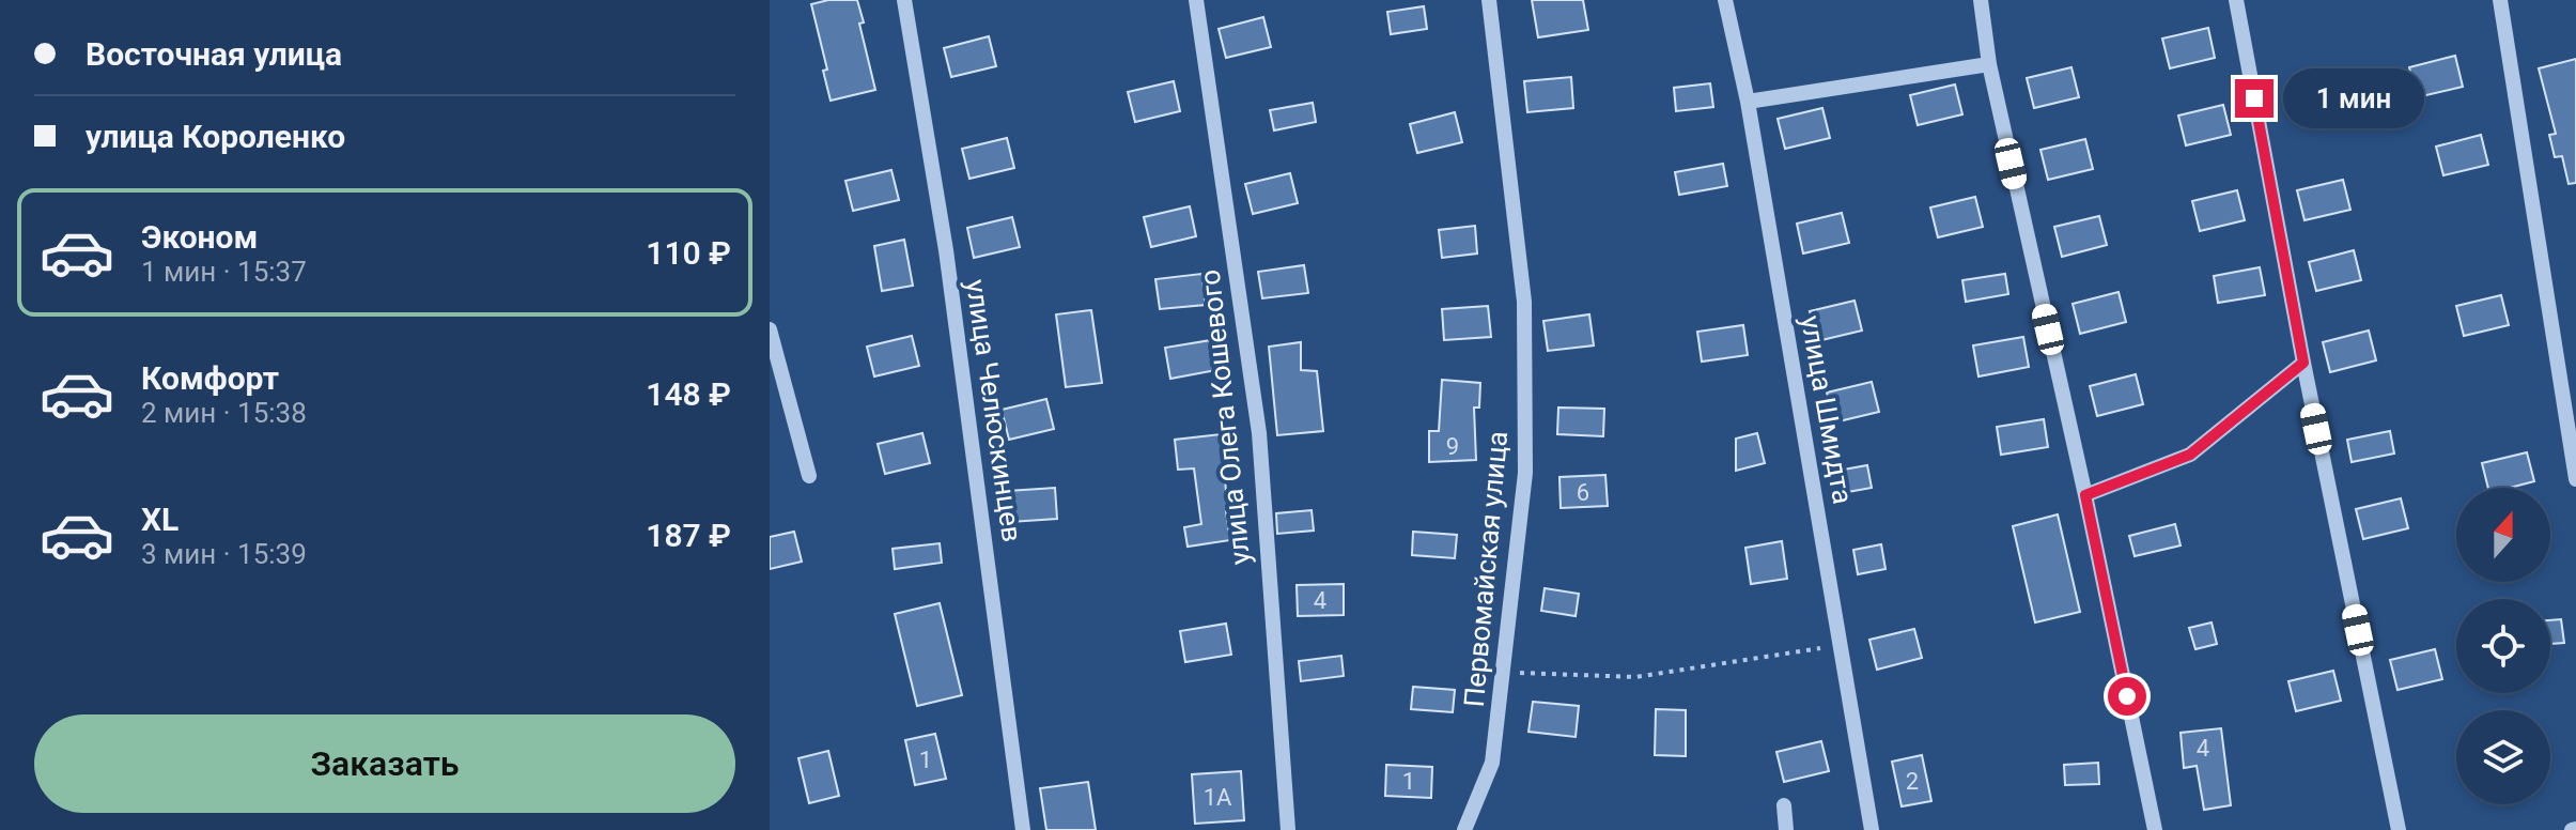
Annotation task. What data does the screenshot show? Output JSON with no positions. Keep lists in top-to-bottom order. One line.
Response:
{"streets":{"street":["улица Шмидта","улица Челюскинцев","улица Олега Кошевого","Первомайская улица"]},"house_numbers":["9","6","4","4","1","1","2","1А"],"north":"top","page":{"banner":["Восточная улица","улица Короленко"],"bubble":"1 мин","list":[{"name":"Эконом","note":"1 мин · 15:37","value":"110 ₽"},{"name":"Комфорт","note":"2 мин · 15:38","value":"148 ₽"},{"name":"XL","note":"3 мин · 15:39","value":"187 ₽"}],"buttons":"Заказать"}}
